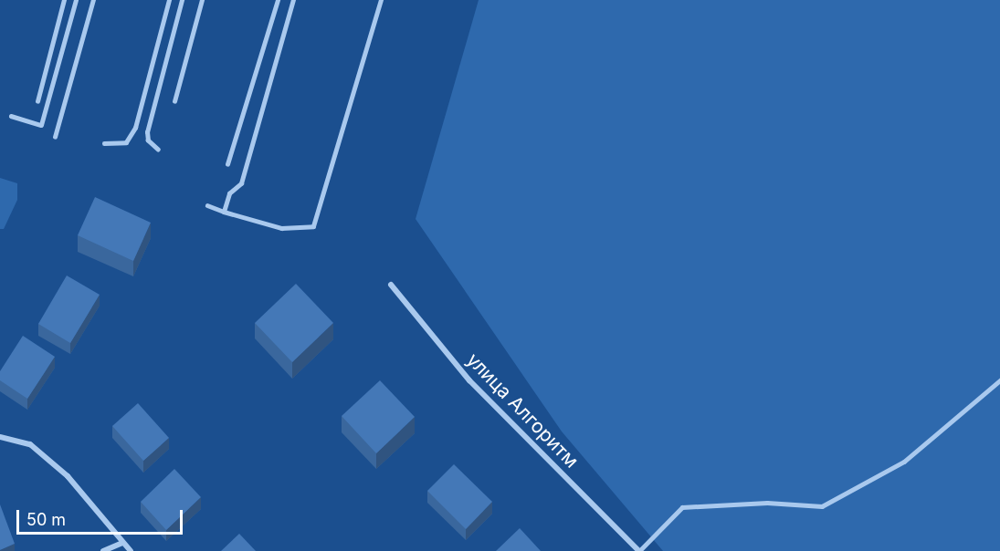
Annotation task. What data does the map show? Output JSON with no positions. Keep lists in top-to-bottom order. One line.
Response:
{"streets":{"street":["улица Алгоритм"]},"scale_bar":"50 m"}
